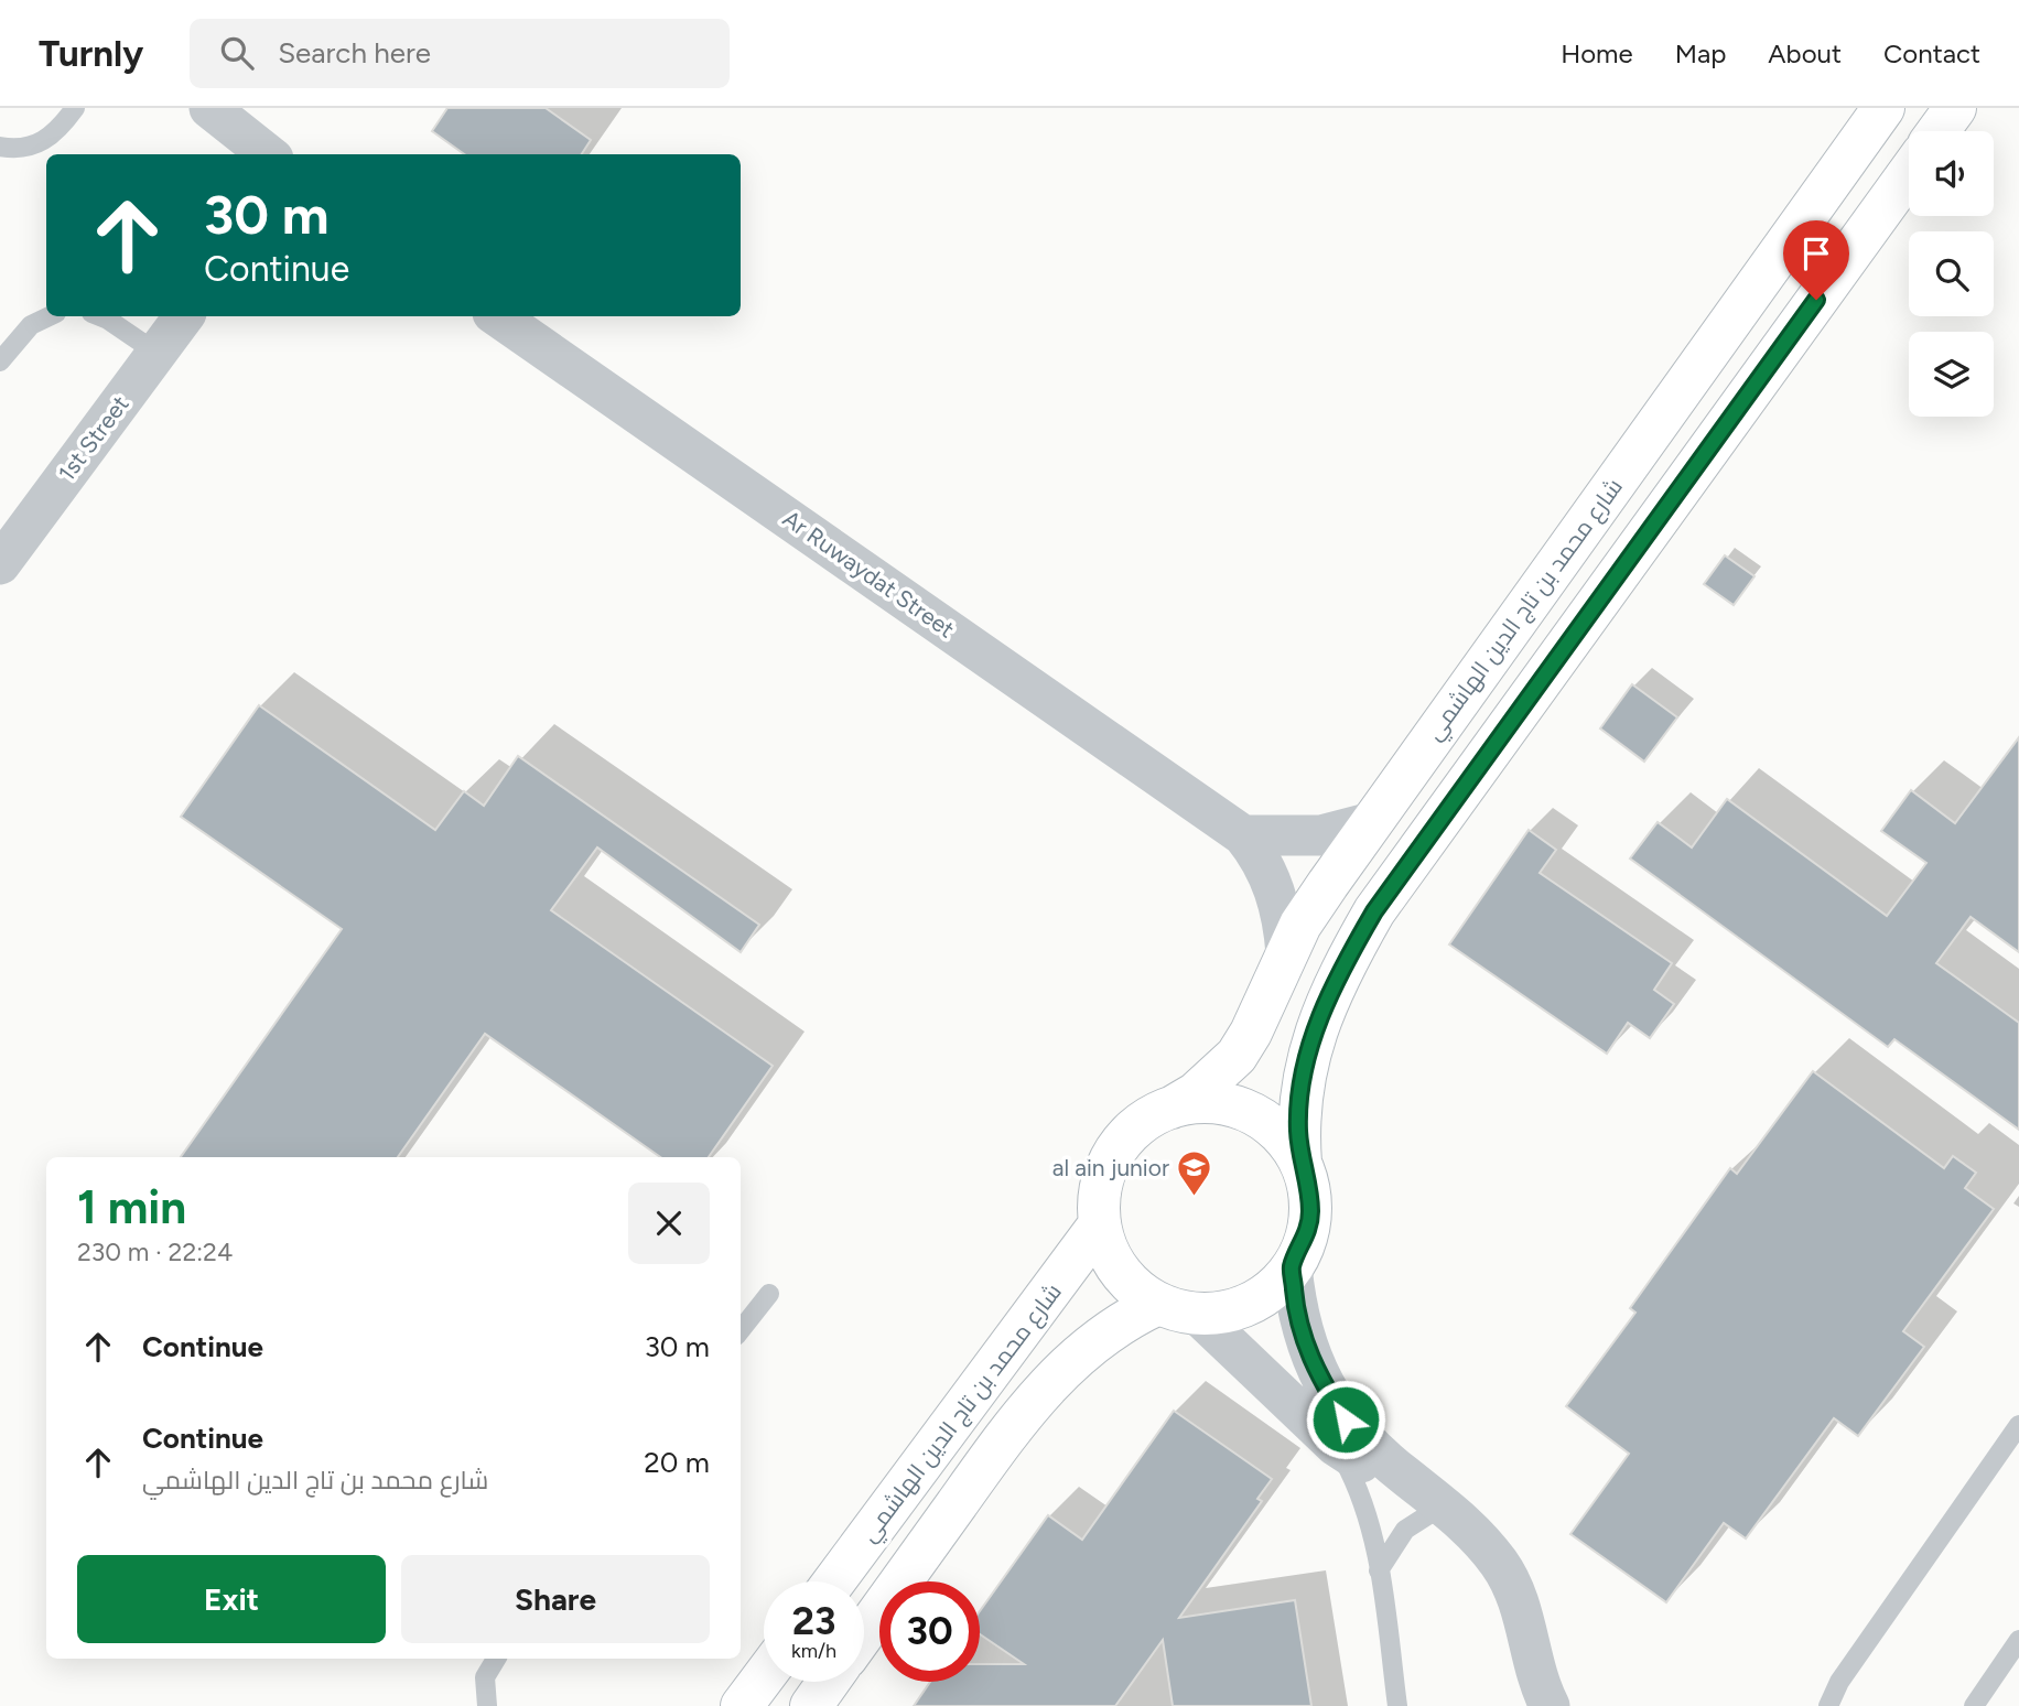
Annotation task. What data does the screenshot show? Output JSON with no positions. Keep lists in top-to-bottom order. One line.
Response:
{"streets":{"street":["1st Street","Ar Ruwaydat Street","شارع محمد بن تاج الدين الهاشمي"]},"crossings":[["Ar Ruwaydat Street","شارع محمد بن تاج الدين الهاشمي"]],"places":{"school or university":["al ain junior"]},"page":{"header":"Turnly","search":"Search here","nav":["Home","Map","About","Contact"],"turn":["30 m","Continue"],"heading":["1 min","230 m · 22:24"],"list":[{"name":"Continue","value":"30 m"},{"name":"Continue","note":"شارع محمد بن تاج الدين الهاشمي","value":"20 m"}],"buttons":["Exit","Share"],"speed":"23 km/h","limit":"30"}}
